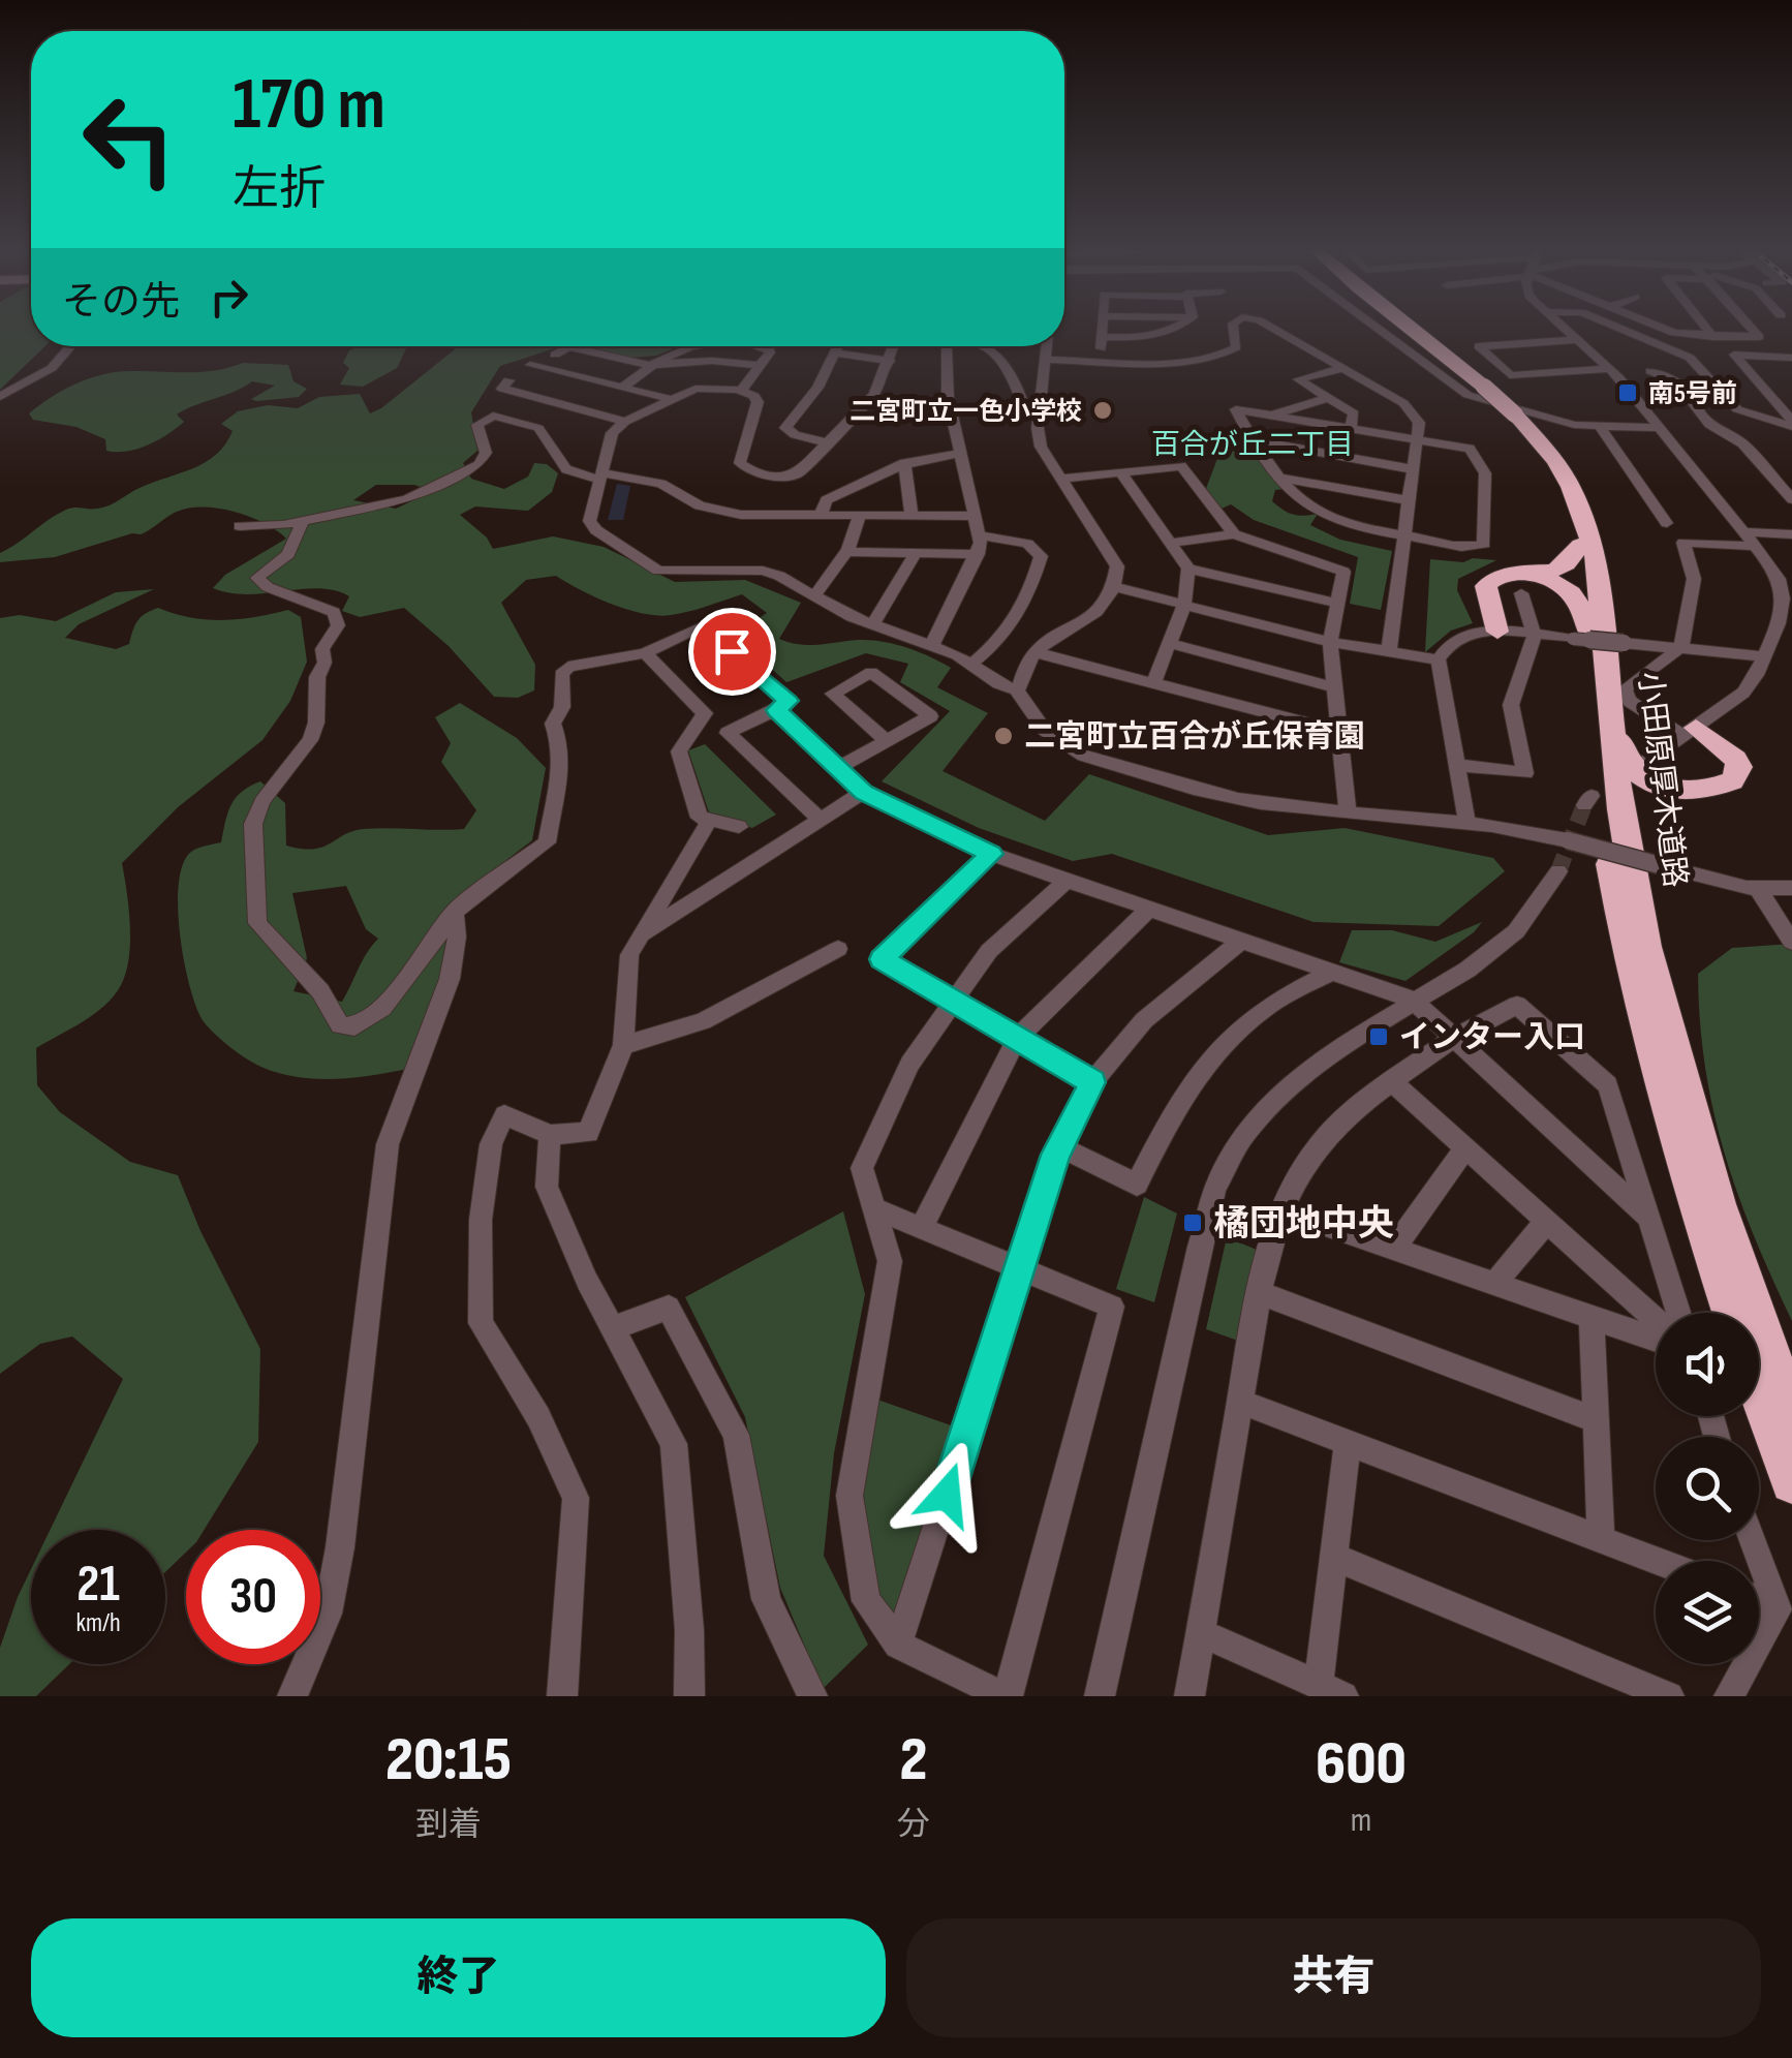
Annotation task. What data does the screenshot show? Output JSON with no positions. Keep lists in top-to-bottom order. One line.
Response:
{"streets":{"highway":["小田原厚木道路"]},"districts":["百合が丘二丁目"],"places":{"transit":["南5号前","インター入口","橘団地中央"],"other":["二宮町立一色小学校","二宮町立百合が丘保育園"]},"page":{"turn":["170 m","左折"],"then":"その先","speed":"21 km/h","limit":"30","eta":["20:15","到着","2","分","600","m"],"buttons":["終了","共有"]}}
